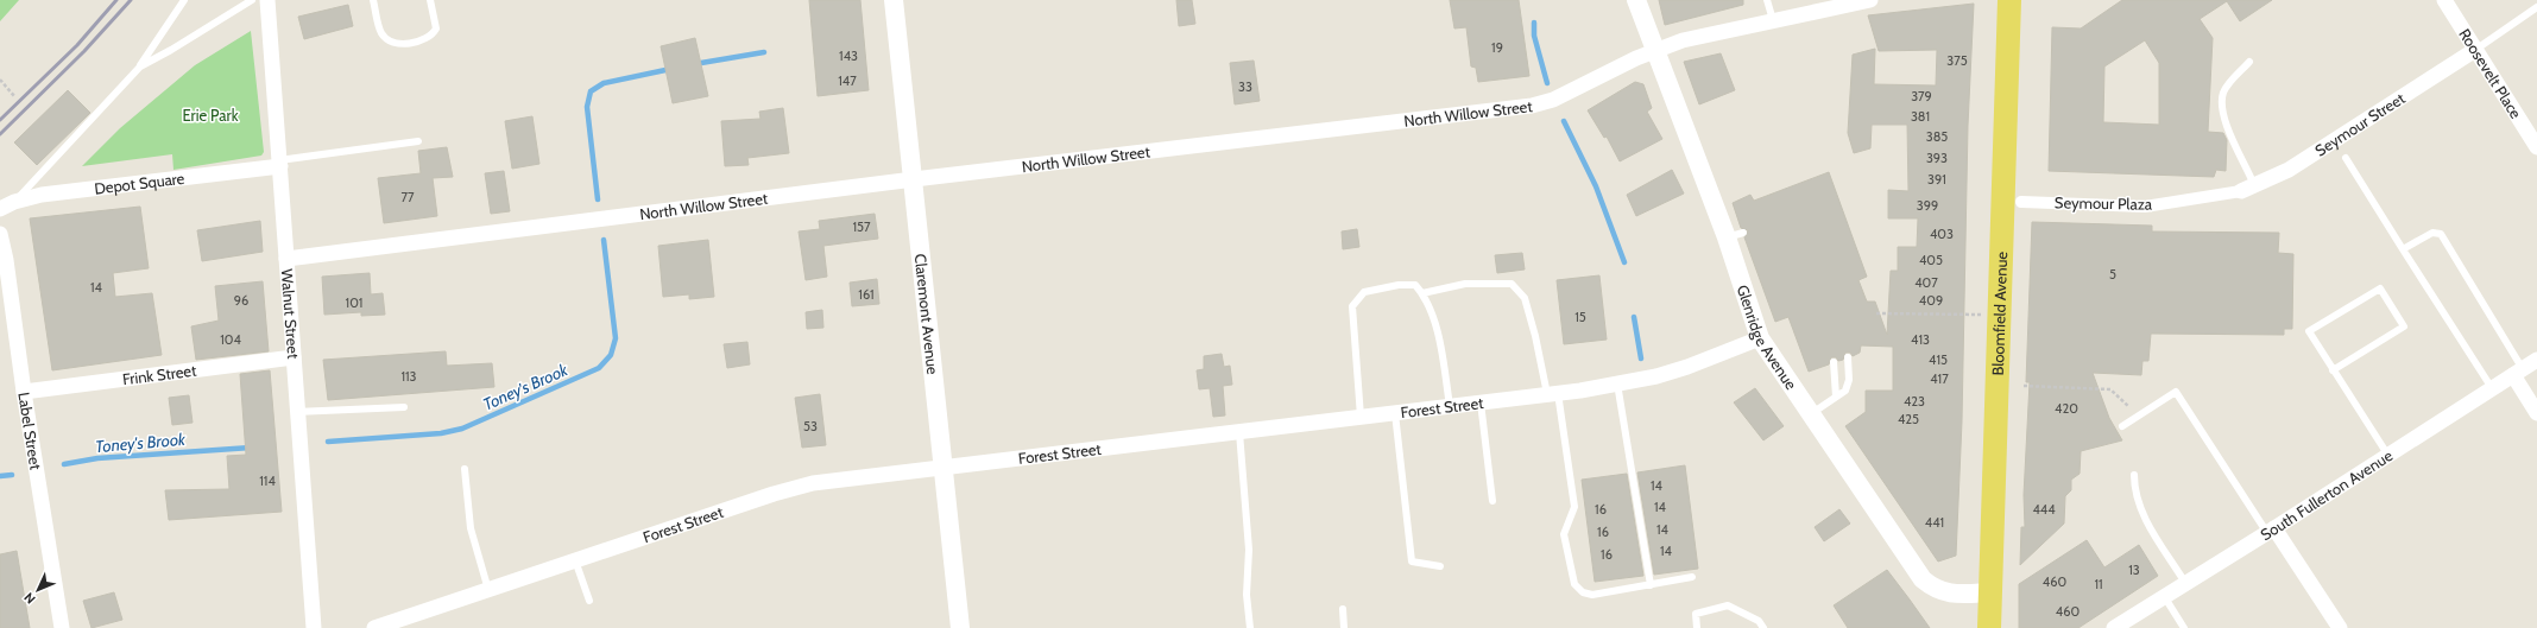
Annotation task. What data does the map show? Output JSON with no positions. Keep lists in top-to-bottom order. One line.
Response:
{"streets":{"main road":["Bloomfield Avenue"],"street":["Roosevelt Place","North Willow Street","Seymour Street","Depot Square","Seymour Plaza","Walnut Street","Claremont Avenue","Glenridge Avenue","Frink Street","Forest Street","Label Street","South Fullerton Avenue"]},"crossings":[["Roosevelt Place","Seymour Street"],["North Willow Street","Walnut Street"],["North Willow Street","Claremont Avenue"],["North Willow Street","Glenridge Avenue"],["Seymour Street","Seymour Plaza"],["Depot Square","Walnut Street"],["Walnut Street","Frink Street"],["Claremont Avenue","Forest Street"],["Bloomfield Avenue","Glenridge Avenue"],["Glenridge Avenue","Forest Street"],["Frink Street","Label Street"]],"water":["Toney's Brook"],"parks":["Erie Park"],"house_numbers":["19","143","375","147","33","379","381","385","393","391","77","399","157","403","405","5","407","14","161","96","409","101","15","104","413","415","113","417","423","420","425","53","114","14","14","16","444","441","14","16","14","16","13","460","11","460"],"north":"bottom left"}
